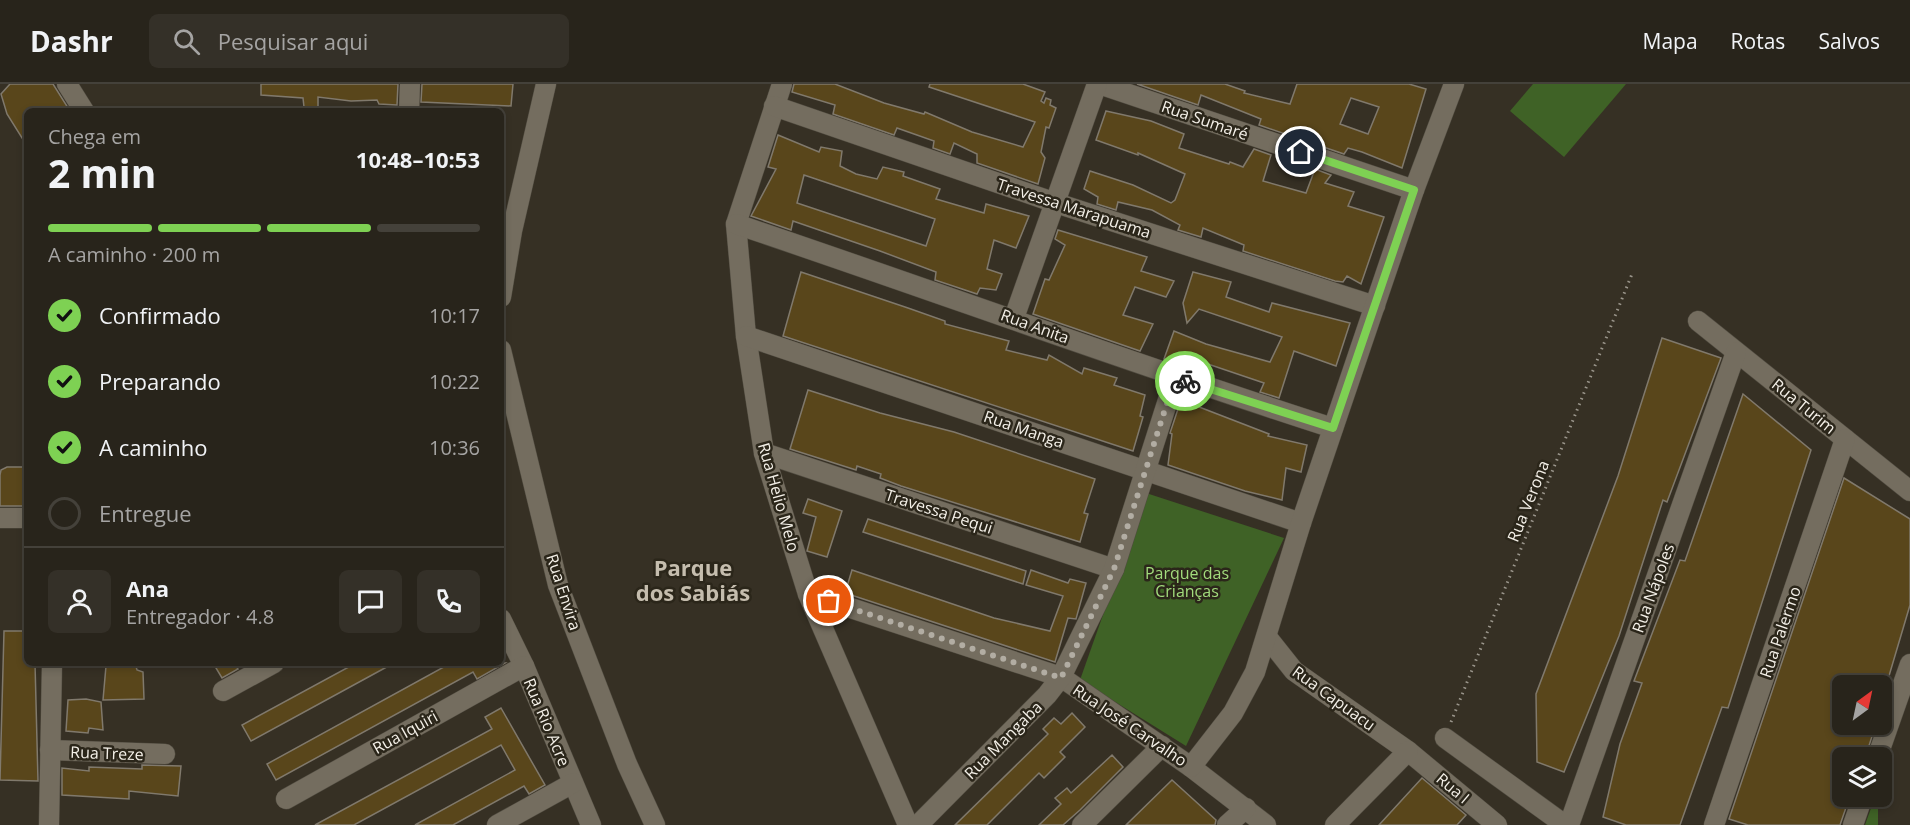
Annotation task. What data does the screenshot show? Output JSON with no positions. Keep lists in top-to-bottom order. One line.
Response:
{"streets":{"street":["Rua Sumaré","Travessa Marapuama","Rua Anita","Rua Turim","Rua Manga","Rua Helio Melo","Travessa Pequi","Rua Nápoles","Rua Envira","Rua Palermo","Rua Capuacu","Rua Rio Acre","Rua José Carvalho","Rua Iquiri","Rua Mangaba","Rua Treze","Rua I"],"path":["Rua Verona"]},"crossings":[["Travessa Marapuama","Rua Helio Melo"],["Rua Anita","Rua Helio Melo"],["Rua Anita","Rua Mangaba"],["Rua Turim","Rua Nápoles"],["Rua Turim","Rua Palermo"],["Rua Manga","Rua Helio Melo"],["Rua Manga","Rua Mangaba"],["Rua Helio Melo","Travessa Pequi"],["Rua Helio Melo","Rua José Carvalho"],["Travessa Pequi","Rua Mangaba"],["Rua Capuacu","Rua I"],["Rua Rio Acre","Rua Iquiri"],["Rua José Carvalho","Rua Mangaba"]],"districts":["Parque dos Sabiás"],"parks":["Parque das Crianças"],"north":"top right","page":{"header":"Dashr","search":"Pesquisar aqui","nav":["Mapa","Rotas","Salvos"],"heading":["2 min","Chega em","10:48–10:53"],"panel":["Ana","Entregador · 4.8"],"bar":"A caminho · 200 m","list":[["Confirmado","10:17"],["Preparando","10:22"],["A caminho","10:36"],"Entregue"]}}
